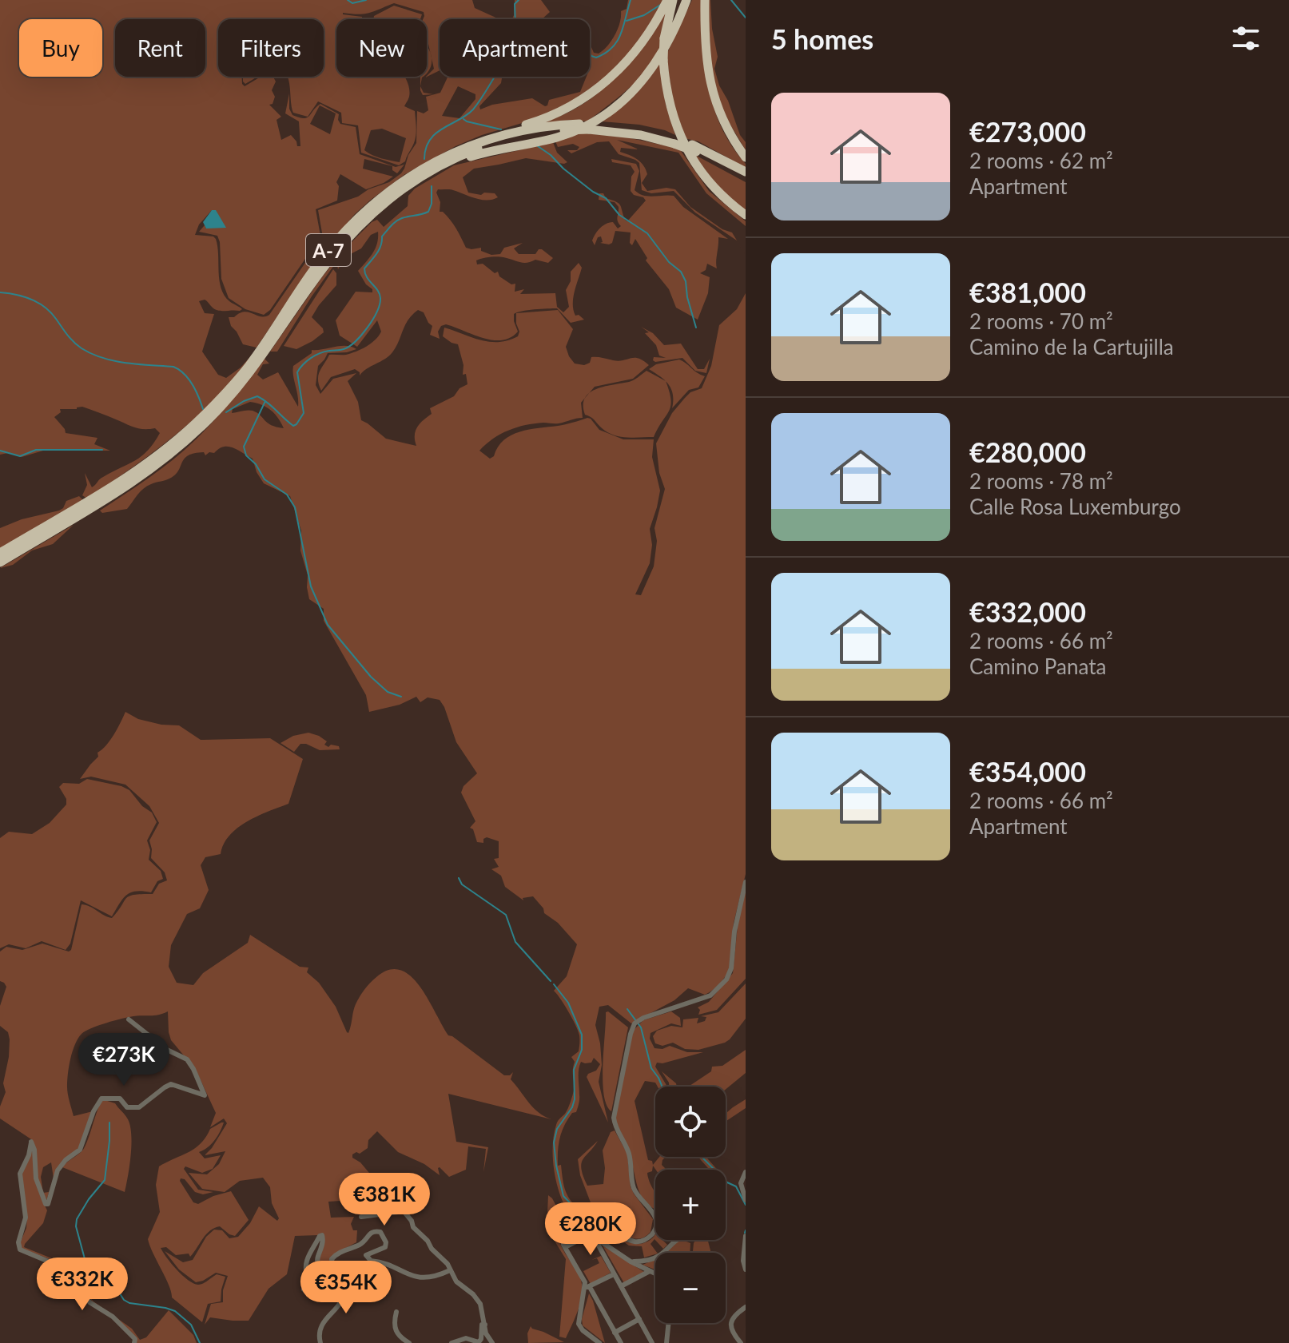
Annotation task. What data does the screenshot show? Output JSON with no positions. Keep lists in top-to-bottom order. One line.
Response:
{"streets":{"highway":["A-7"]},"page":{"heading":"5 homes","chip":["Buy","Rent","Filters","New","Apartment"],"list":[{"name":"€273,000","note":"2 rooms · 62 m² · Apartment"},{"name":"€381,000","note":"2 rooms · 70 m² · Camino de la Cartujilla"},{"name":"€280,000","note":"2 rooms · 78 m² · Calle Rosa Luxemburgo"},{"name":"€332,000","note":"2 rooms · 66 m² · Camino Panata"},{"name":"€354,000","note":"2 rooms · 66 m² · Apartment"}],"price":["€273K","€381K","€280K","€332K","€354K"],"map_buttons":["+","−"]}}
